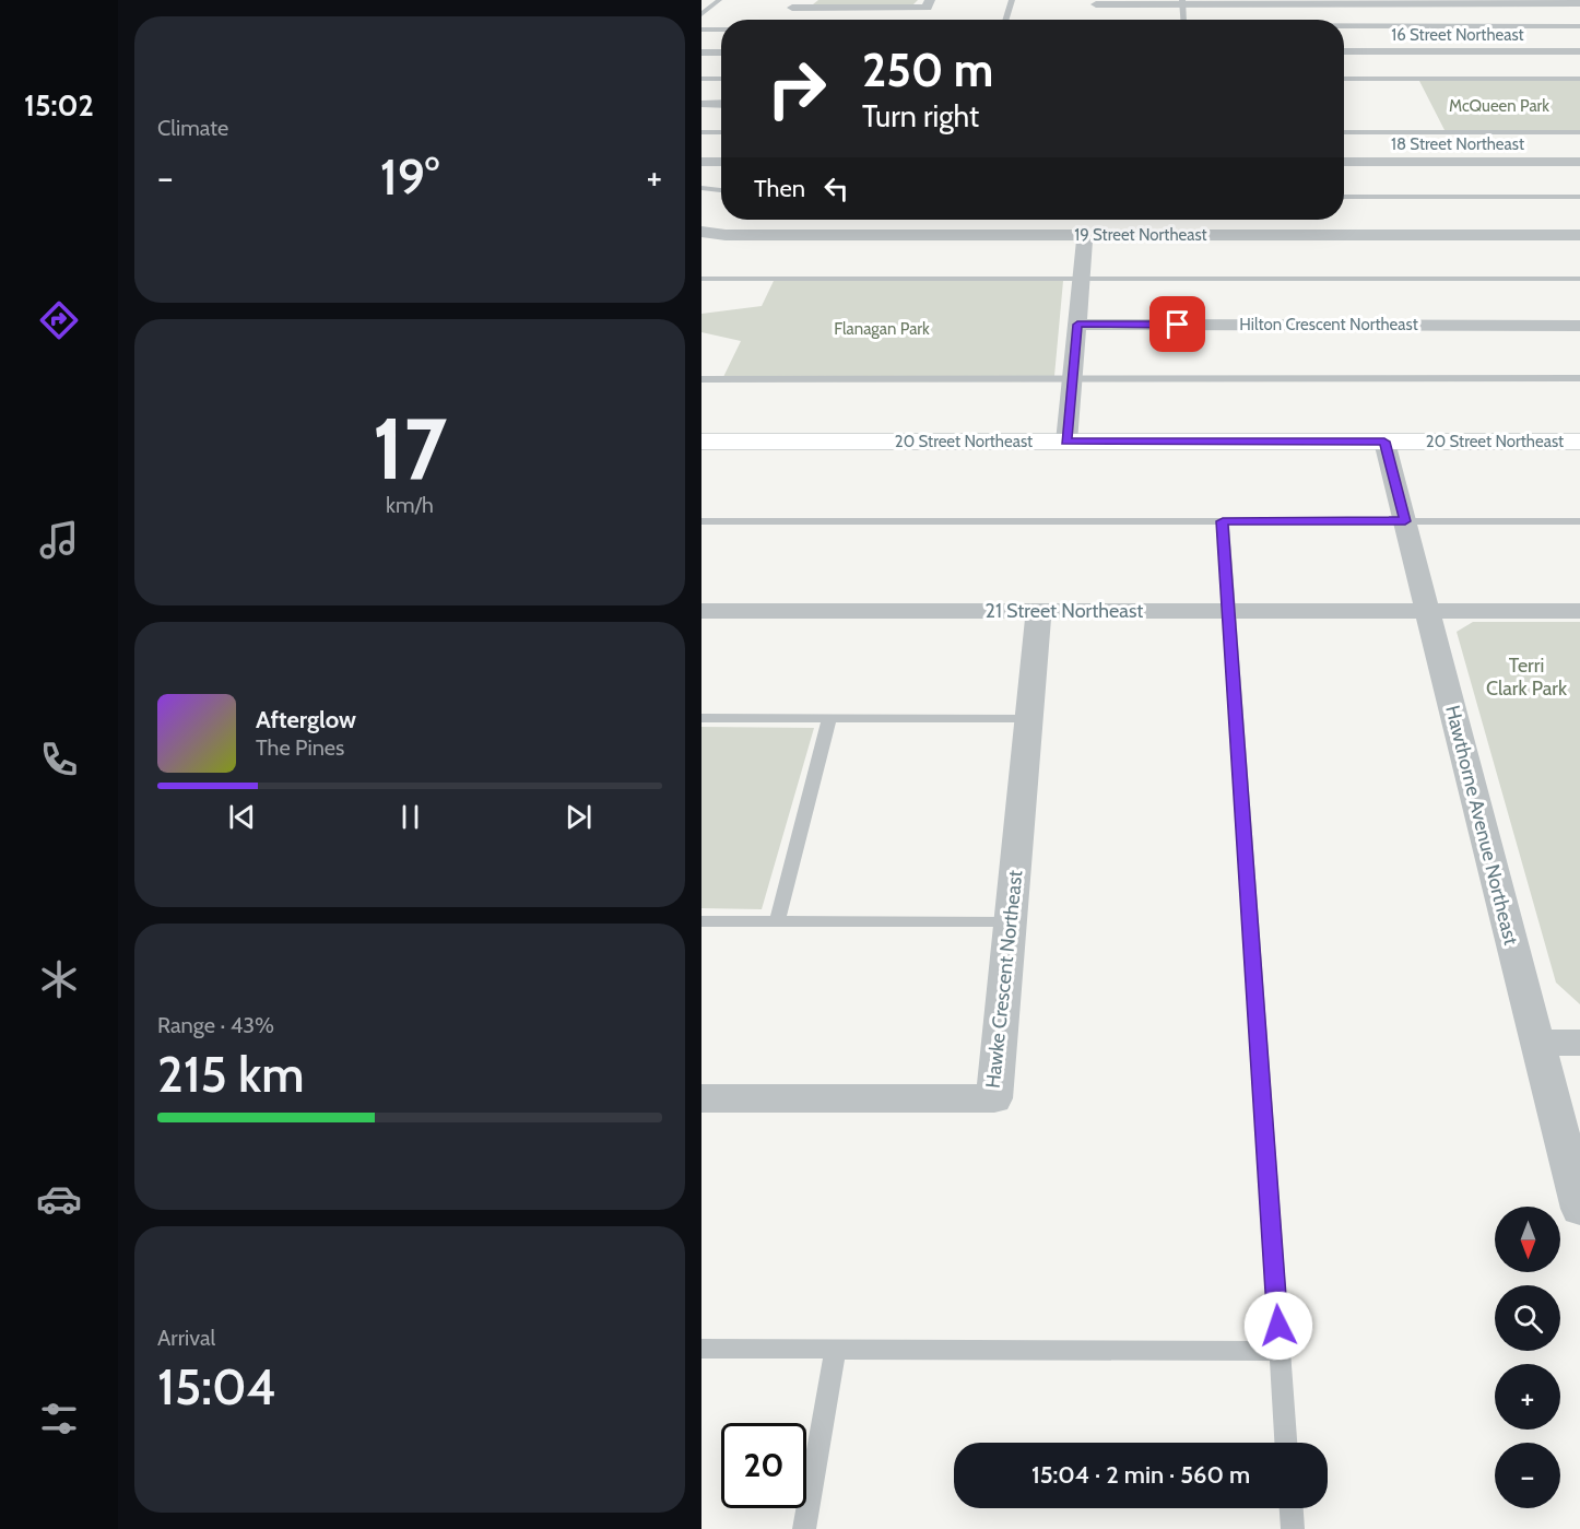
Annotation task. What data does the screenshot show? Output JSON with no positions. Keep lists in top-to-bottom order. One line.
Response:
{"streets":{"street":["16 Street Northeast","18 Street Northeast","19 Street Northeast","Hilton Crescent Northeast","20 Street Northeast","21 Street Northeast","Hawthorne Avenue Northeast","Hawke Crescent Northeast"]},"crossings":[["20 Street Northeast","Hawthorne Avenue Northeast"],["21 Street Northeast","Hawthorne Avenue Northeast"],["21 Street Northeast","Hawke Crescent Northeast"]],"parks":["McQueen Park","Flanagan Park","Terri Clark Park"],"north":"bottom","page":{"tabs":"15:02","tile":["Climate",["17","km/h"],["Range · 43%","215 km"],["Arrival","15:04"]],"turn":["250 m","Turn right"],"heat":["−","19°","+"],"then":"Then","song":["Afterglow","The Pines"],"map_buttons":["+","−"],"limit":"20","trip":"15:04 · 2 min · 560 m"}}
